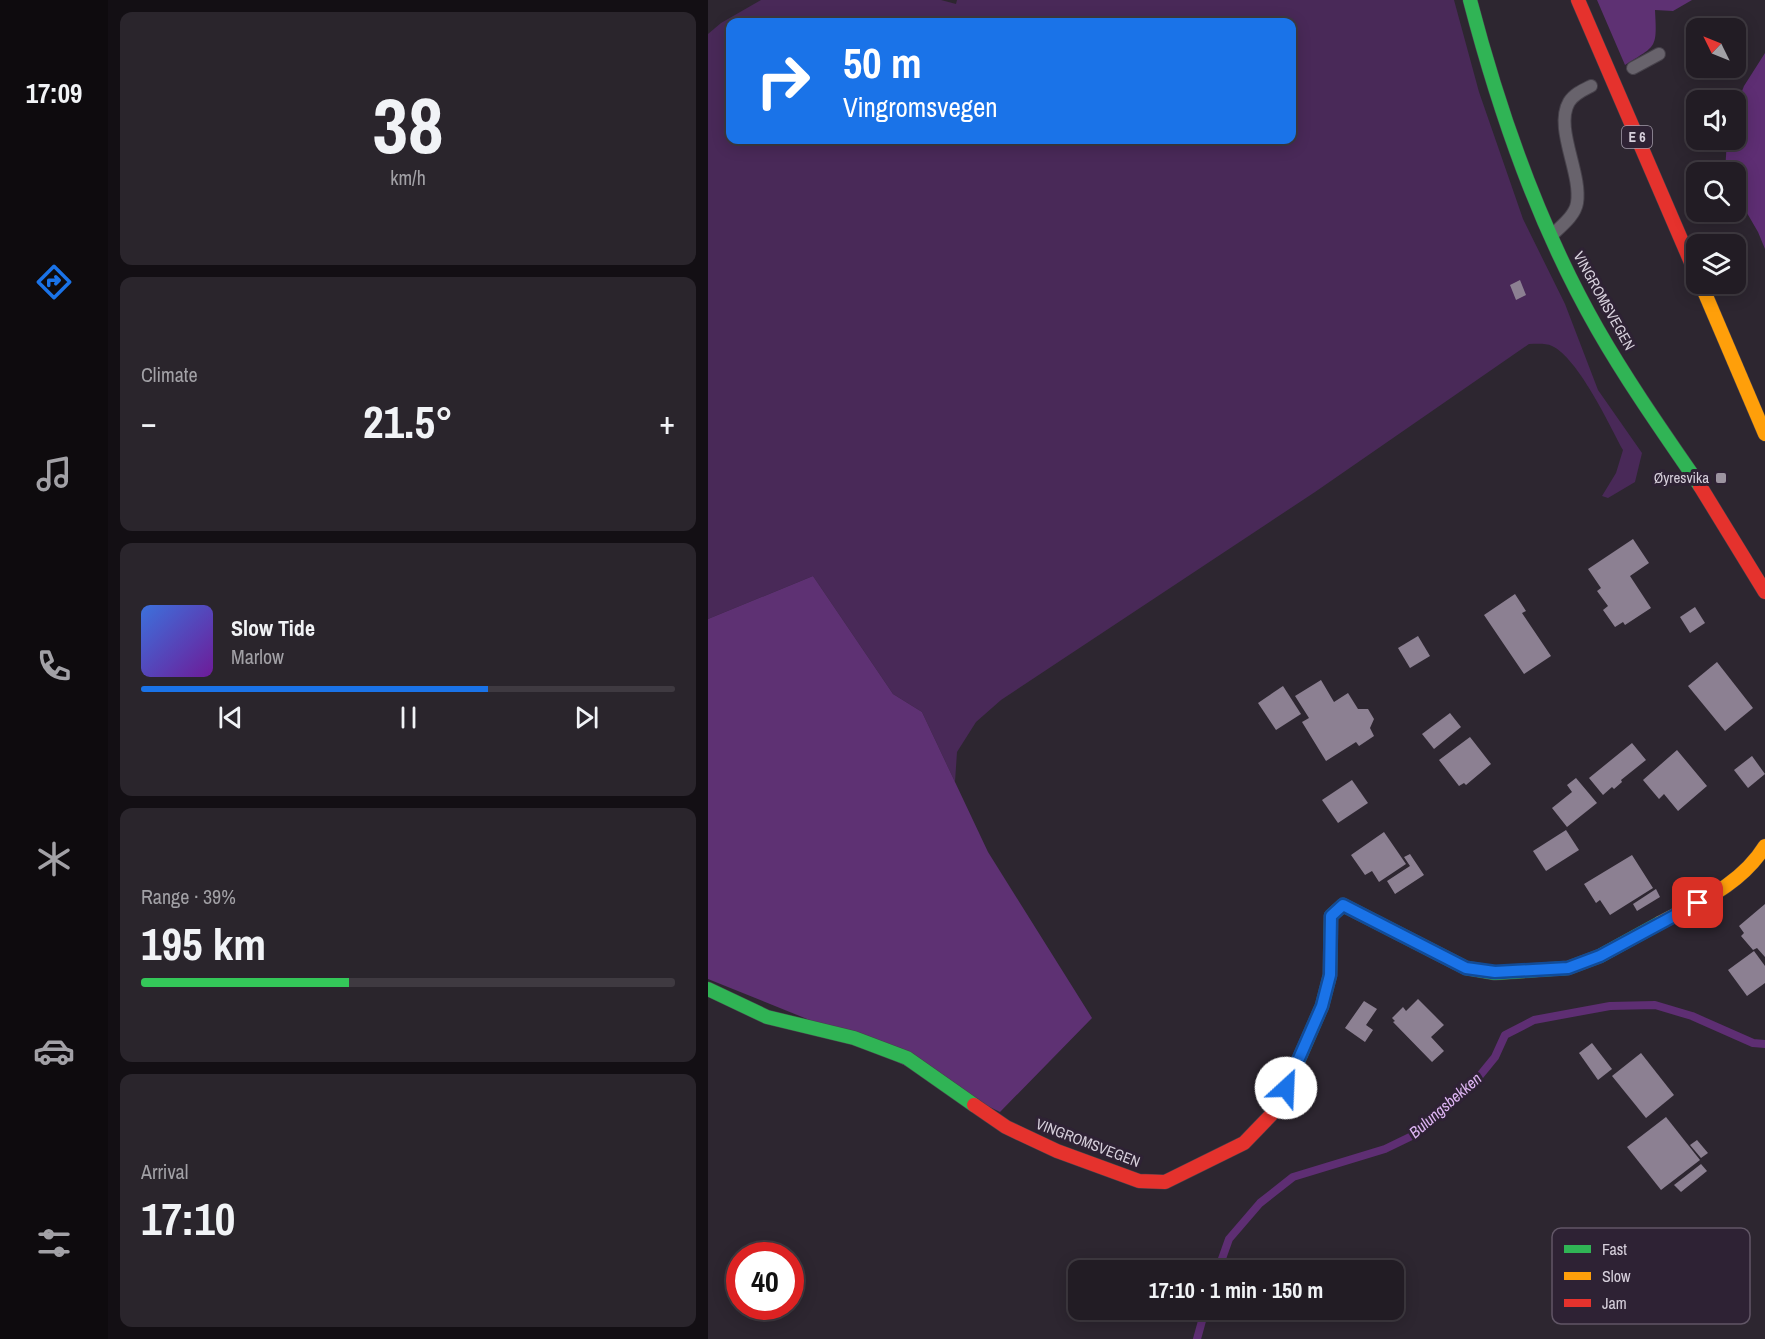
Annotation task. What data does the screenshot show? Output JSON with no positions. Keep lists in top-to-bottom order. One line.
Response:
{"streets":{"main road":["E 6","VINGROMSVEGEN"]},"water":["Bulungsbekken"],"places":{"transit":["Øyresvika"]},"legend":["Fast","Slow","Jam"],"north":"top left","page":{"tabs":"17:09","tile":[["38","km/h"],"Climate",["Range · 39%","195 km"],["Arrival","17:10"]],"turn":["50 m","Vingromsvegen"],"heat":["−","21.5°","+"],"song":["Slow Tide","Marlow"],"limit":"40","trip":"17:10 · 1 min · 150 m"}}
